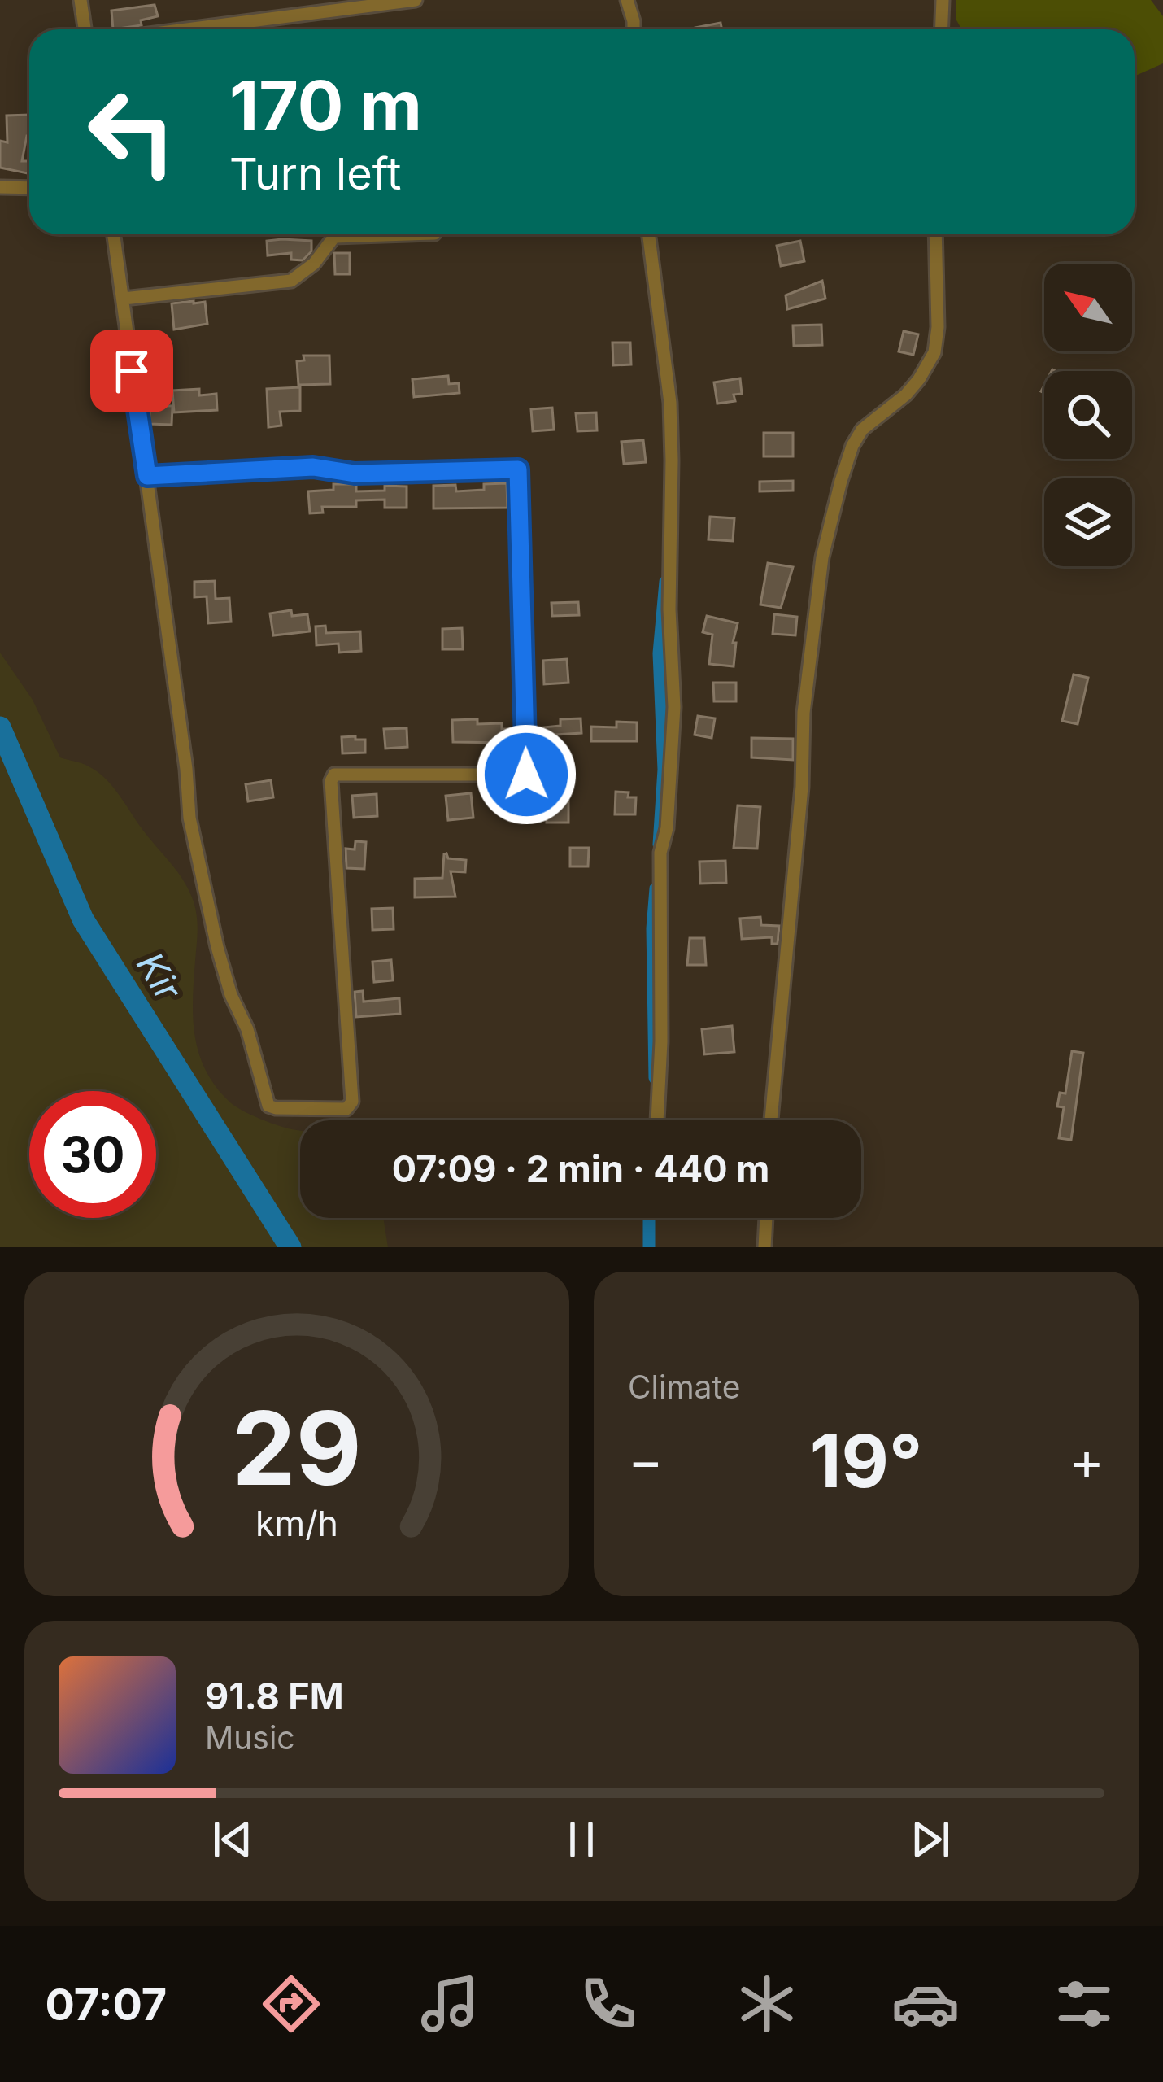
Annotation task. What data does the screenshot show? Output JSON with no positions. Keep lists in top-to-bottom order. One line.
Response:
{"water":["Kir"],"north":"top left","page":{"turn":["170 m","Turn left"],"limit":"30","trip":"07:09 · 2 min · 440 m","tile":"Climate","heat":["−","19°","+"],"song":["91.8 FM","Music"],"tabs":"07:07","gauge":["29","km/h"]}}
